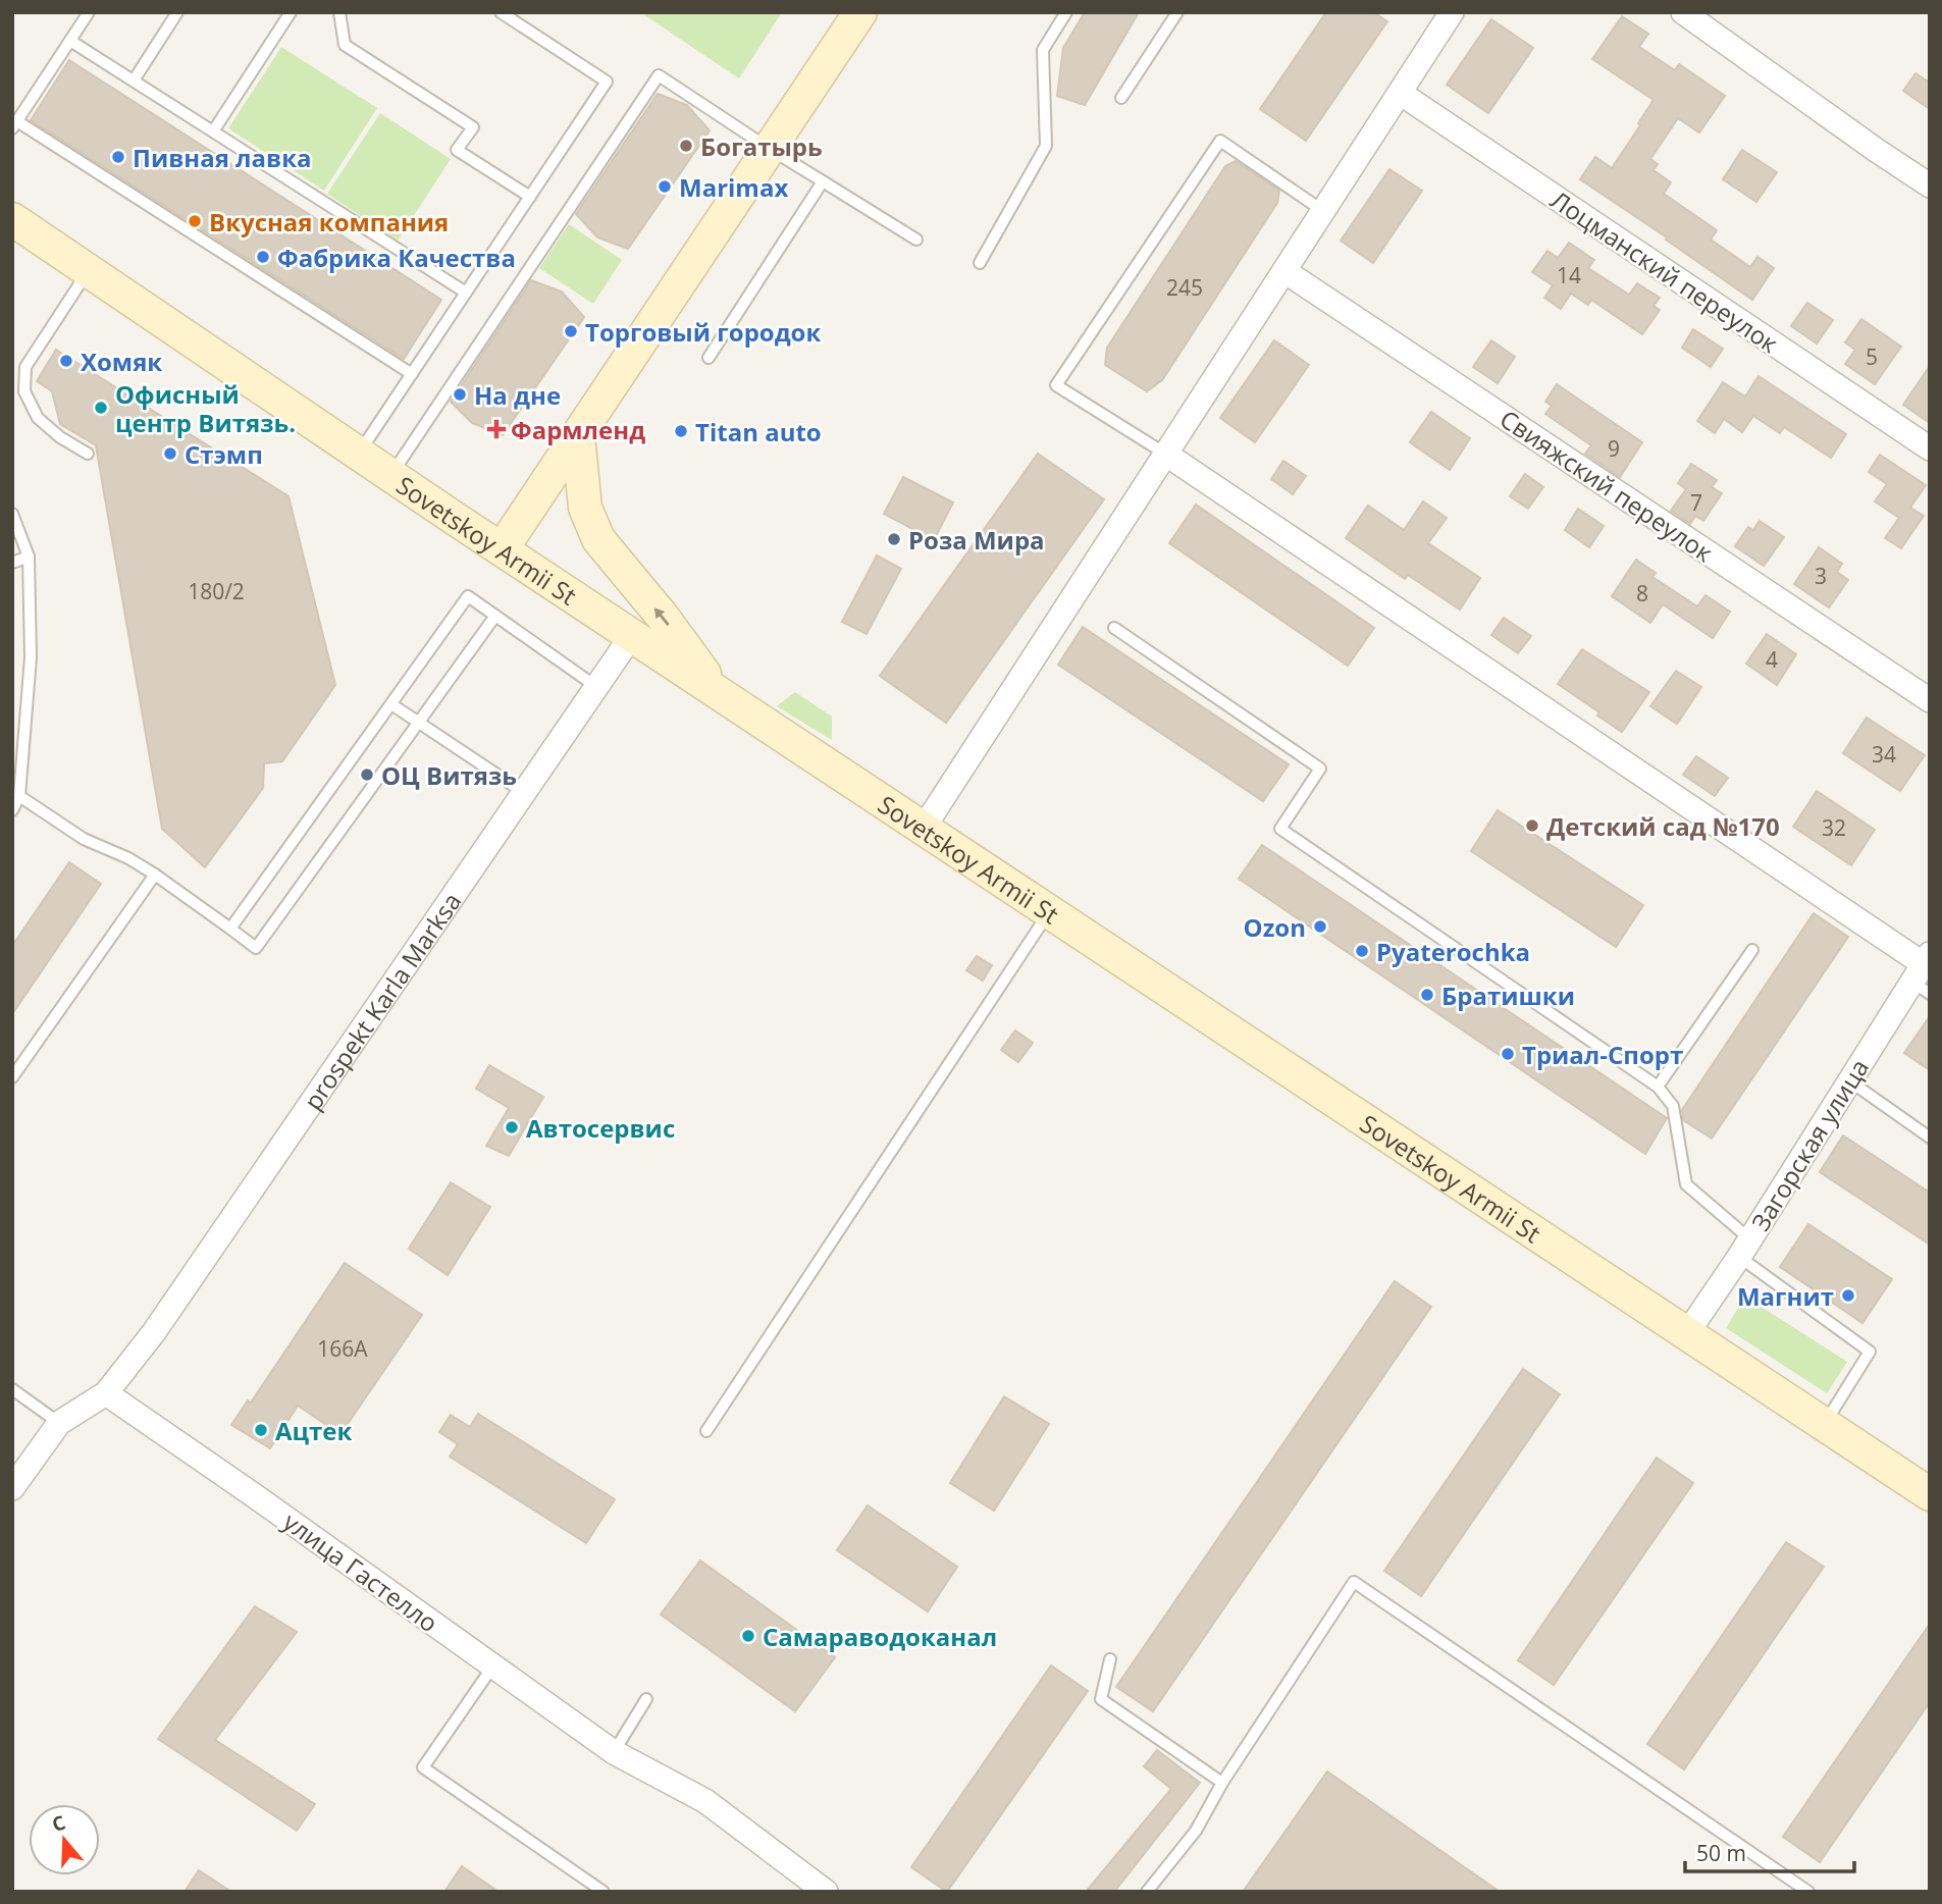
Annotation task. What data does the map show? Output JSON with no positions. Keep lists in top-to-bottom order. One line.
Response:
{"streets":{"main road":["Sovetskoy Armii St"],"street":["Лоцманский переулок","Свияжский переулок","Загорская улица","улица Гастелло"]},"crossings":[["Sovetskoy Armii St","Загорская улица"]],"places":{"other":["Богатырь","Пивная лавка","Marimax","Вкусная компания","Фабрика Качества","Торговый городок","Хомяк","На дне","Офисный центр Витязь.","Titan auto","Стэмп","Роза Мира","ОЦ Витязь","Детский сад №170","Ozon","Pyaterochka","Братишки","Триал-Спорт","Автосервис","Магнит","Ацтек","Самараводоканал"],"health":["Фармленд"]},"house_numbers":["14","245","5","9","7","3","180/2","8","4","34","32","166А"],"scale_bar":"50 m","north":"top"}
